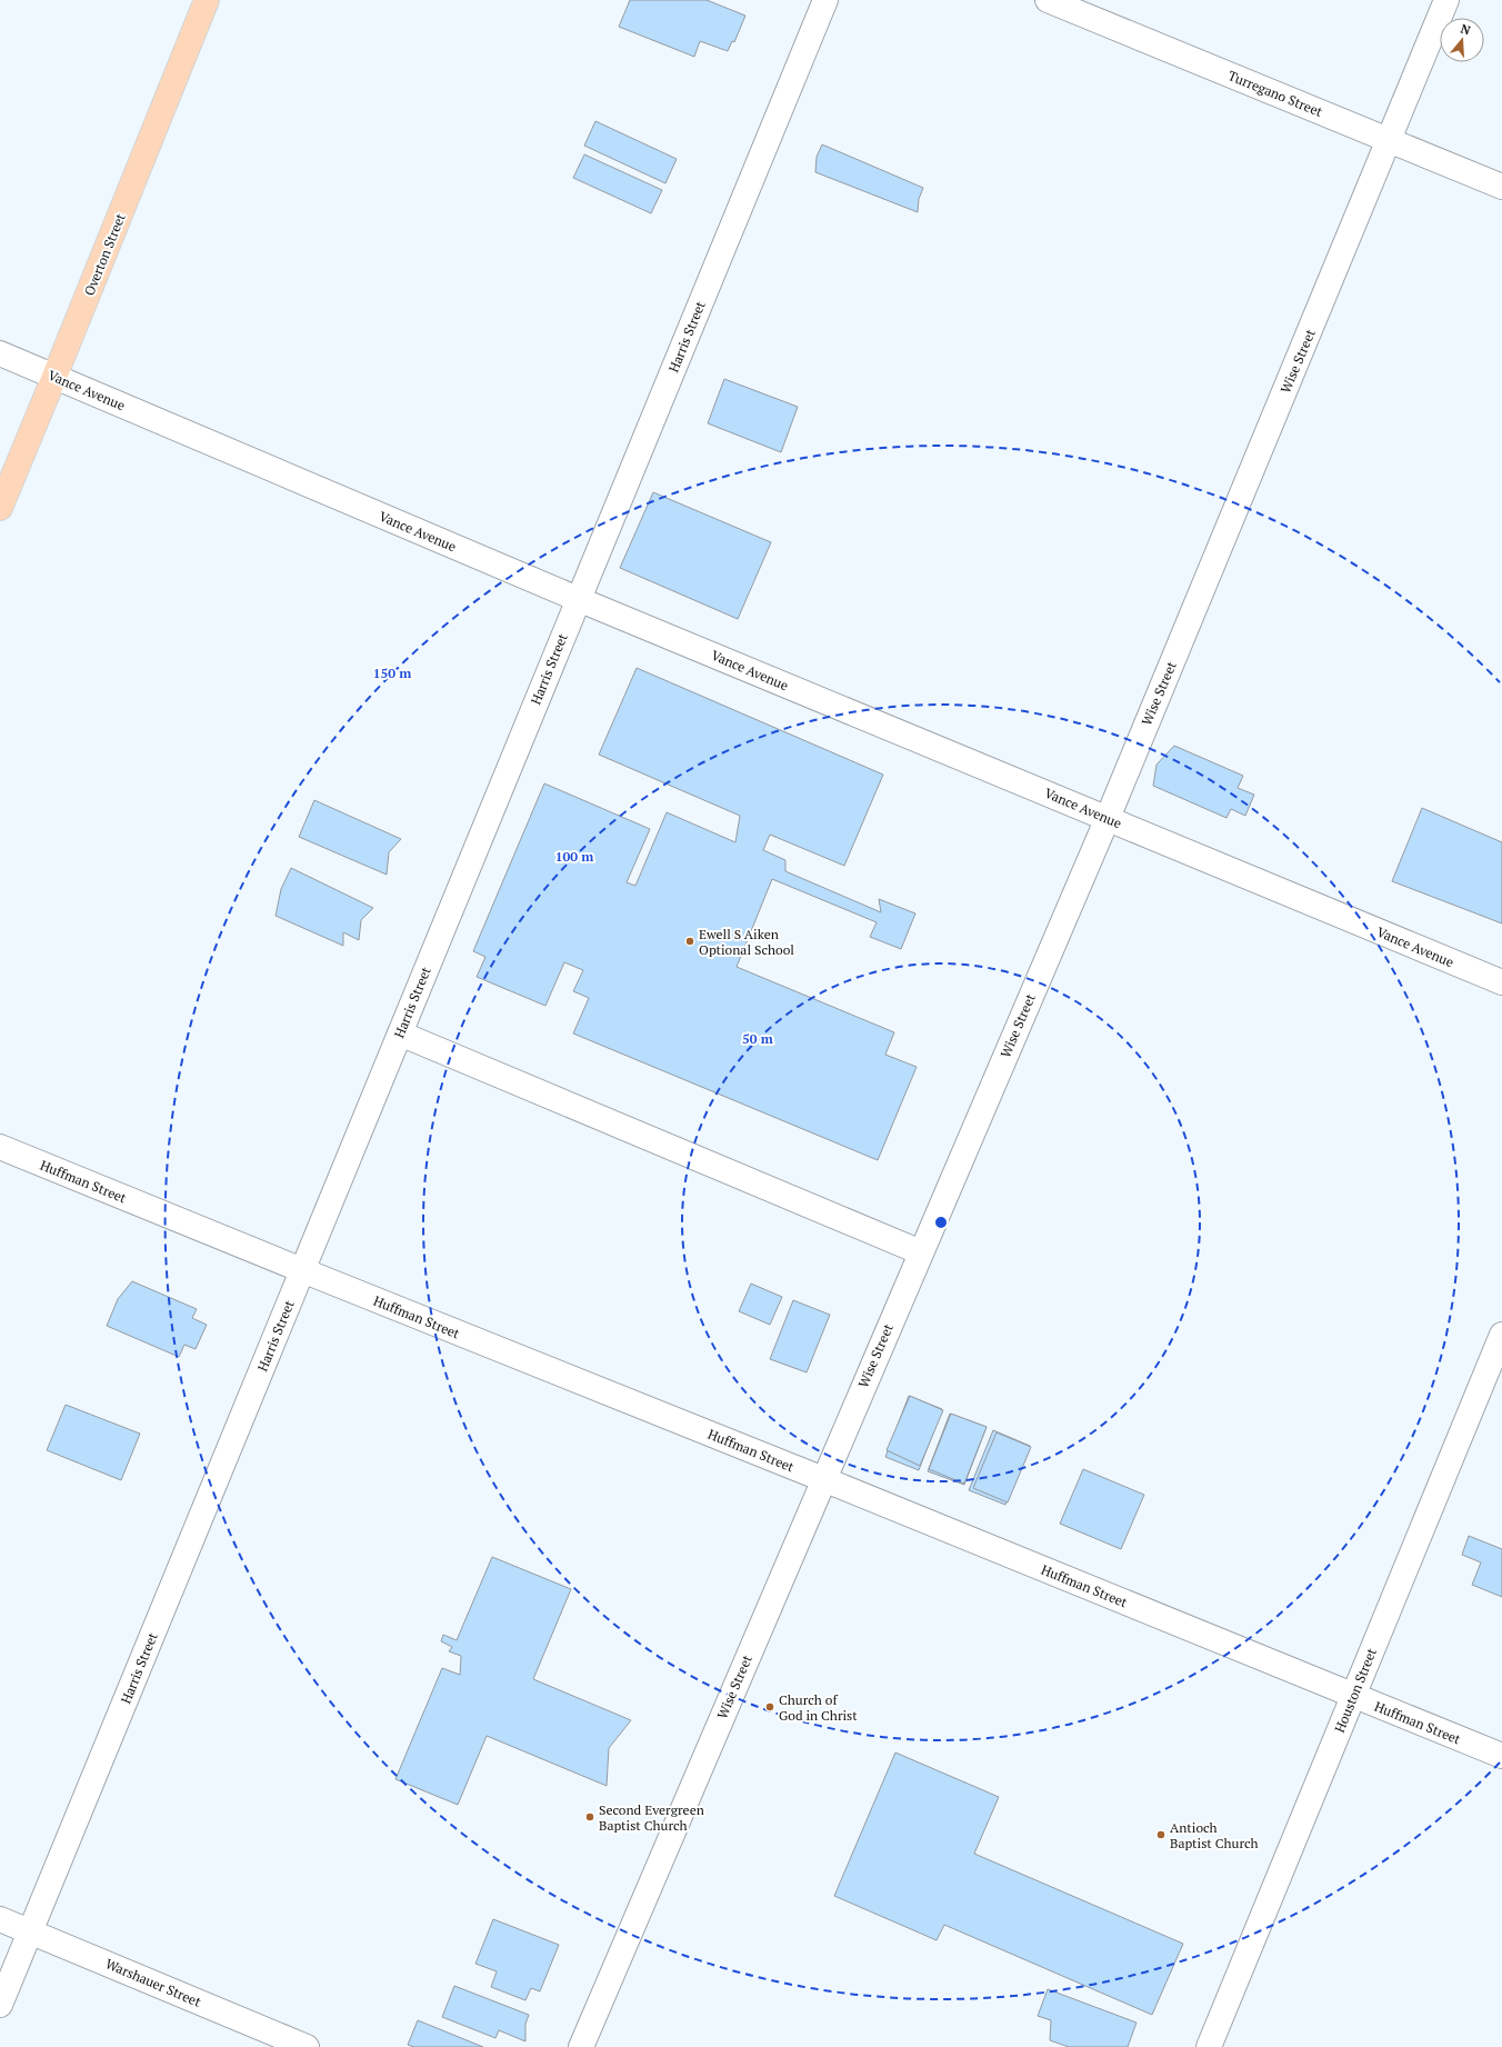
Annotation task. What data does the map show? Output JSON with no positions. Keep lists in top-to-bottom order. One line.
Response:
{"streets":{"main road":["Overton Street"],"street":["Turregano Street","Harris Street","Wise Street","Vance Avenue","Huffman Street","Houston Street","Warshauer Street"]},"crossings":[["Turregano Street","Wise Street"],["Overton Street","Vance Avenue"],["Harris Street","Vance Avenue"],["Harris Street","Huffman Street"],["Harris Street","Warshauer Street"],["Wise Street","Vance Avenue"],["Wise Street","Huffman Street"],["Huffman Street","Houston Street"]],"places":["Ewell S Aiken Optional School","Church of God in Christ","Second Evergreen Baptist Church","Antioch Baptist Church"],"north":"top","rings":["150 m","100 m","50 m"]}
